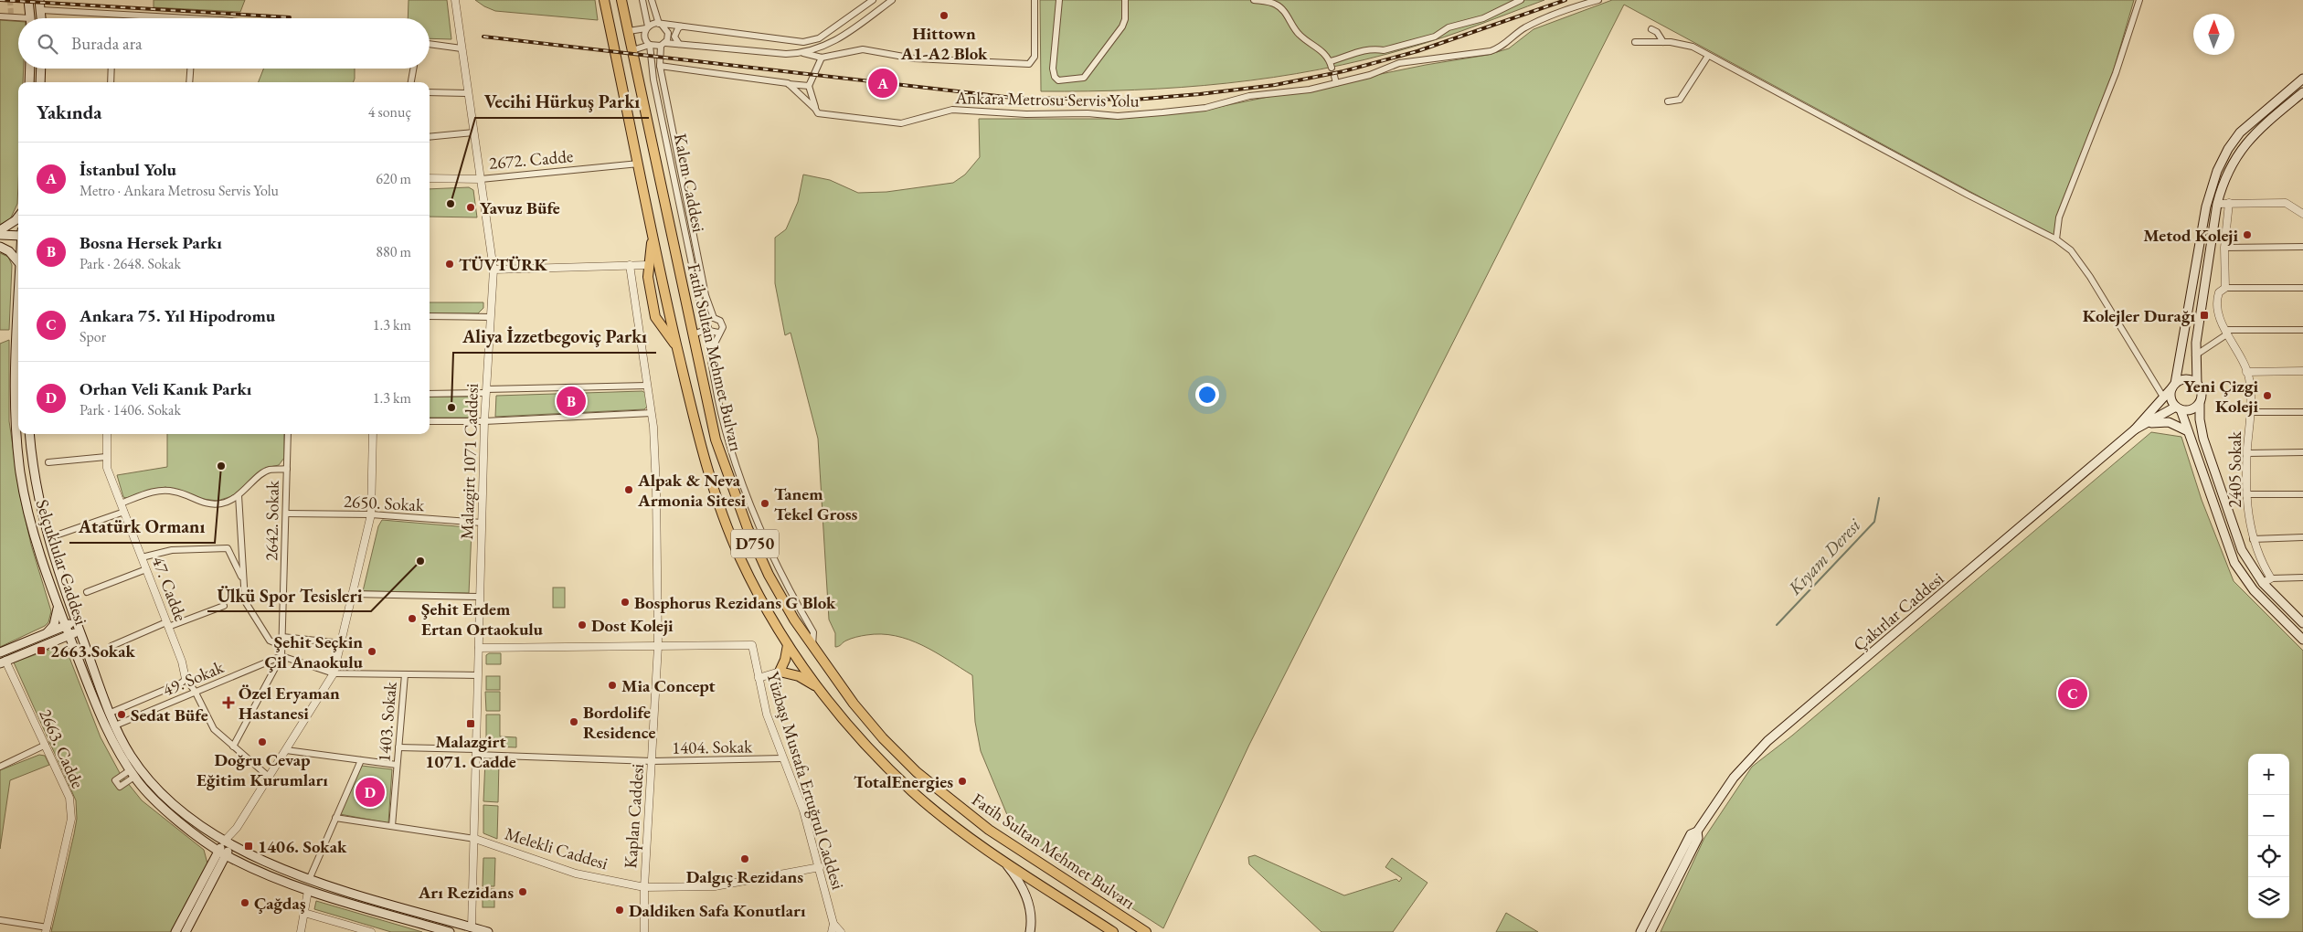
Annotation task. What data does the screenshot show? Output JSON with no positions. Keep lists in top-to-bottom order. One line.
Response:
{"streets":{"highway":["Fatih Sultan Mehmet Bulvarı","D750"],"main road":["Selçuklular Caddesi","Çakırlar Caddesi"],"street":["Ankara Metrosu Servis Yolu","2672. Cadde","Kalem Caddesi","Malazgirt 1071 Caddesi","2405 Sokak","2650. Sokak","2642. Sokak","47. Cadde","49. Sokak","1403. Sokak","1404. Sokak","2663. Cadde","Yüzbaşı Mustafa Ertuğrul Caddesi","Kaplan Caddesi","Melekli Caddesi"]},"crossings":[["2672. Cadde","Fatih Sultan Mehmet Bulvarı"],["2672. Cadde","Malazgirt 1071 Caddesi"],["Kalem Caddesi","Fatih Sultan Mehmet Bulvarı"],["Malazgirt 1071 Caddesi","2650. Sokak"],["Malazgirt 1071 Caddesi","Selçuklular Caddesi"],["Malazgirt 1071 Caddesi","1404. Sokak"],["Malazgirt 1071 Caddesi","Melekli Caddesi"],["2650. Sokak","2642. Sokak"],["2642. Sokak","47. Cadde"],["2642. Sokak","49. Sokak"],["Selçuklular Caddesi","49. Sokak"],["47. Cadde","49. Sokak"],["1403. Sokak","1404. Sokak"],["1404. Sokak","Yüzbaşı Mustafa Ertuğrul Caddesi"],["1404. Sokak","Kaplan Caddesi"],["Yüzbaşı Mustafa Ertuğrul Caddesi","Kaplan Caddesi"],["Yüzbaşı Mustafa Ertuğrul Caddesi","Melekli Caddesi"],["Kaplan Caddesi","Melekli Caddesi"]],"water":["Kıyam Deresi"],"places":{"other":["Hittown A1-A2 Blok","Vecihi Hürkuş Parkı","Yavuz Büfe","Metod Koleji","TÜVTÜRK","Yeni Çizgi Koleji","Aliya İzzetbegoviç Parkı","Atatürk Ormanı","Alpak & Neva Armonia Sitesi","Tanem Tekel Gross","Ülkü Spor Tesisleri","Bosphorus Rezidans G Blok","Şehit Erdem Ertan Ortaokulu","Dost Koleji","Şehit Seçkin Çil Anaokulu","Mia Concept","Sedat Büfe","Bordolife Residence","Doğru Cevap Eğitim Kurumları","TotalEnergies","Dalgıç Rezidans","Arı Rezidans","Çağdaş","Daldiken Safa Konutları"],"transit":["Kolejler Durağı","2663.Sokak","Malazgirt 1071. Cadde","1406. Sokak"],"health":["Özel Eryaman Hastanesi"]},"north":"top","page":{"search":"Burada ara","pins":["A","B","C","D"],"heading":["Yakında","4 sonuç"],"list":[{"mark":"A","name":"İstanbul Yolu","note":"Metro · Ankara Metrosu Servis Yolu","value":"620 m"},{"mark":"B","name":"Bosna Hersek Parkı","note":"Park · 2648. Sokak","value":"880 m"},{"mark":"C","name":"Ankara 75. Yıl Hipodromu","note":"Spor","value":"1.3 km"},{"mark":"D","name":"Orhan Veli Kanık Parkı","note":"Park · 1406. Sokak","value":"1.3 km"}],"map_buttons":["+","−"]}}
